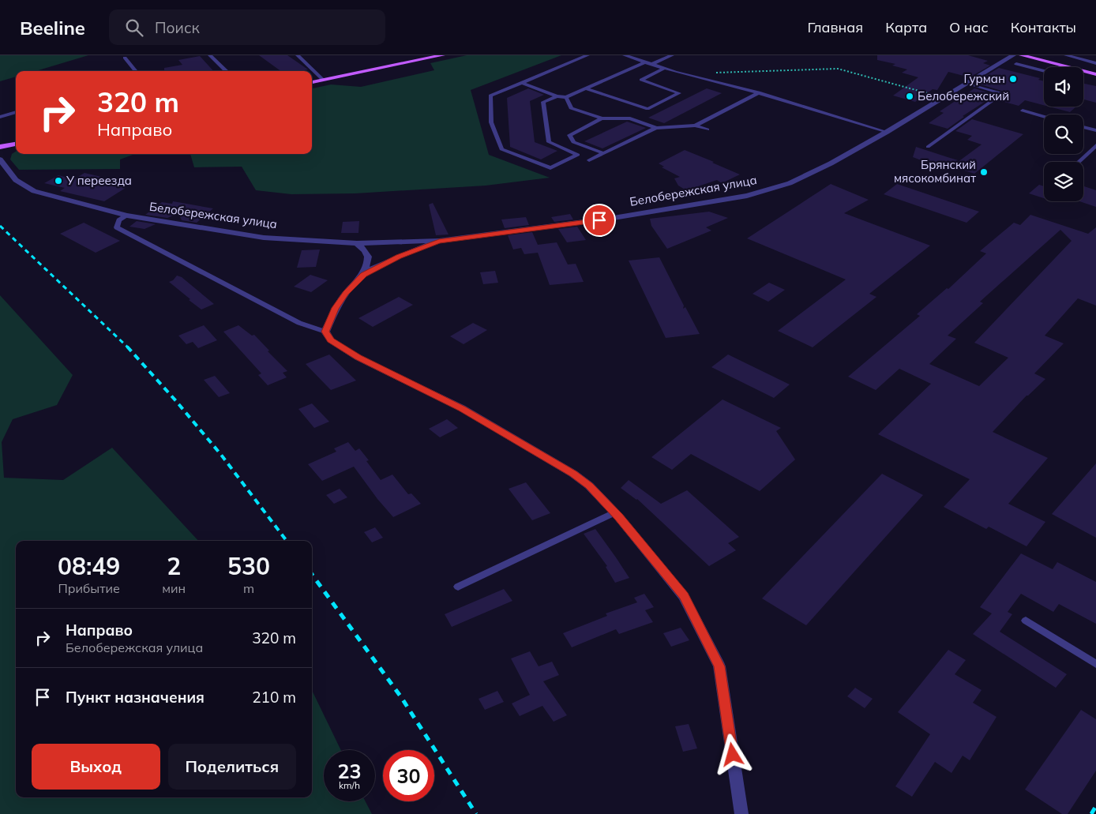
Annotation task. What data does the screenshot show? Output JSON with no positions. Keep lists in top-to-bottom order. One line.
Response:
{"streets":{"street":["Белобережская улица"]},"places":["Гурман","Белобережский","Брянский мясокомбинат","У переезда"],"page":{"header":"Beeline","search":"Поиск","nav":["Главная","Карта","О нас","Контакты"],"turn":["320 m","Направо"],"eta":["08:49","Прибытие","2","мин","530","m"],"list":[{"name":"Направо","note":"Белобережская улица","value":"320 m"},{"name":"Пункт назначения","value":"210 m"}],"buttons":["Выход","Поделиться"],"speed":"23 km/h","limit":"30"}}
